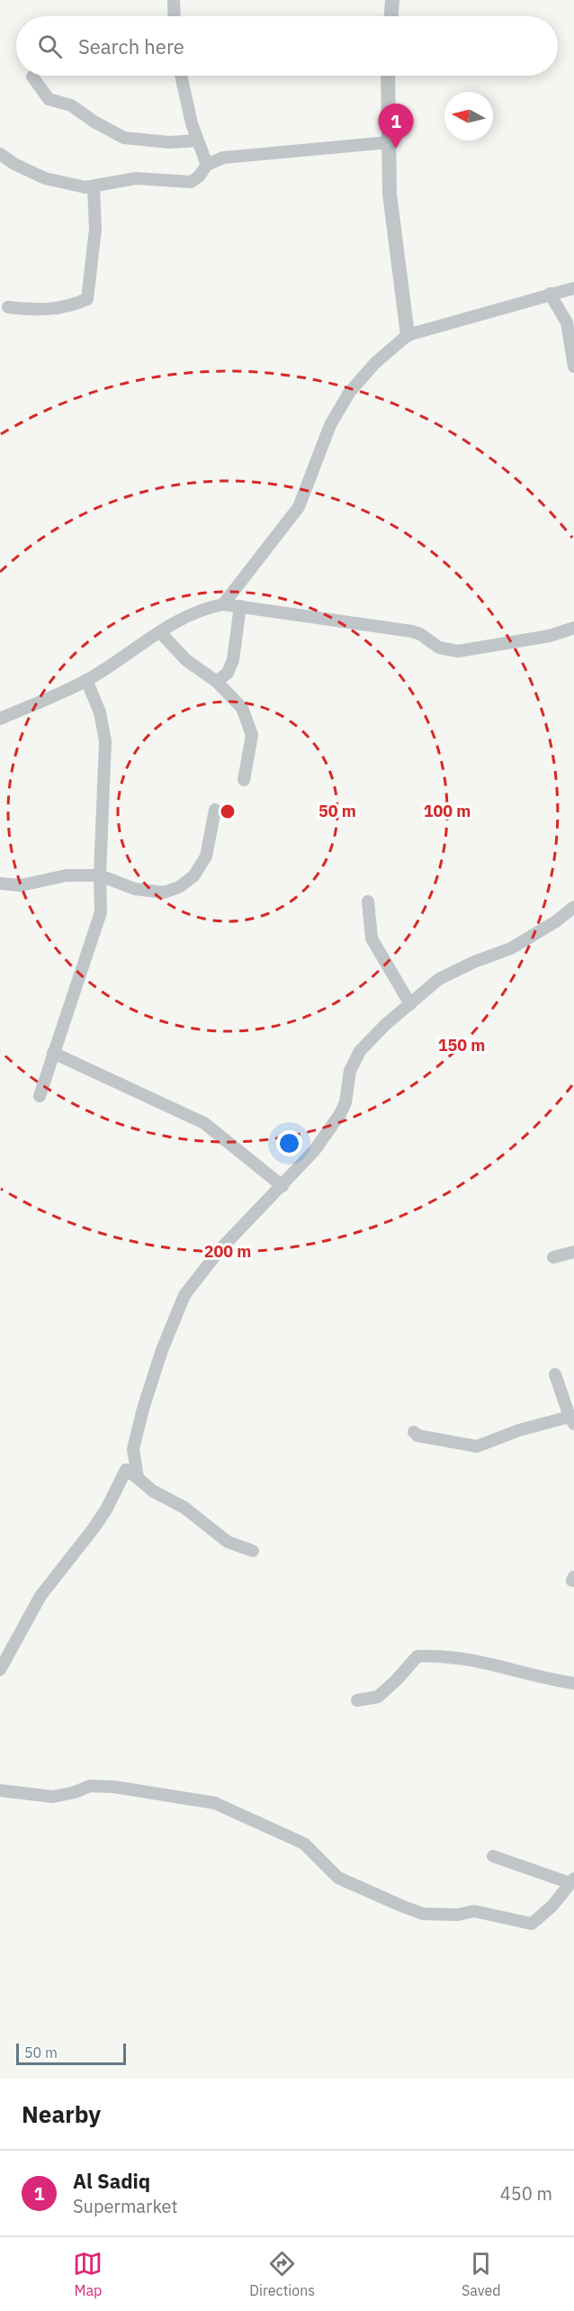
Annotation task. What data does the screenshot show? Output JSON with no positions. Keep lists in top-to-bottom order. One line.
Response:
{"scale_bar":"50 m","north":"left","page":{"search":"Search here","pins":"1","scale":"50 m","heading":"Nearby","list":[{"mark":"1","name":"Al Sadiq","note":"Supermarket","value":"450 m"}],"nav":["Map","Directions","Saved"]},"rings":["50 m","100 m","150 m","200 m"]}
